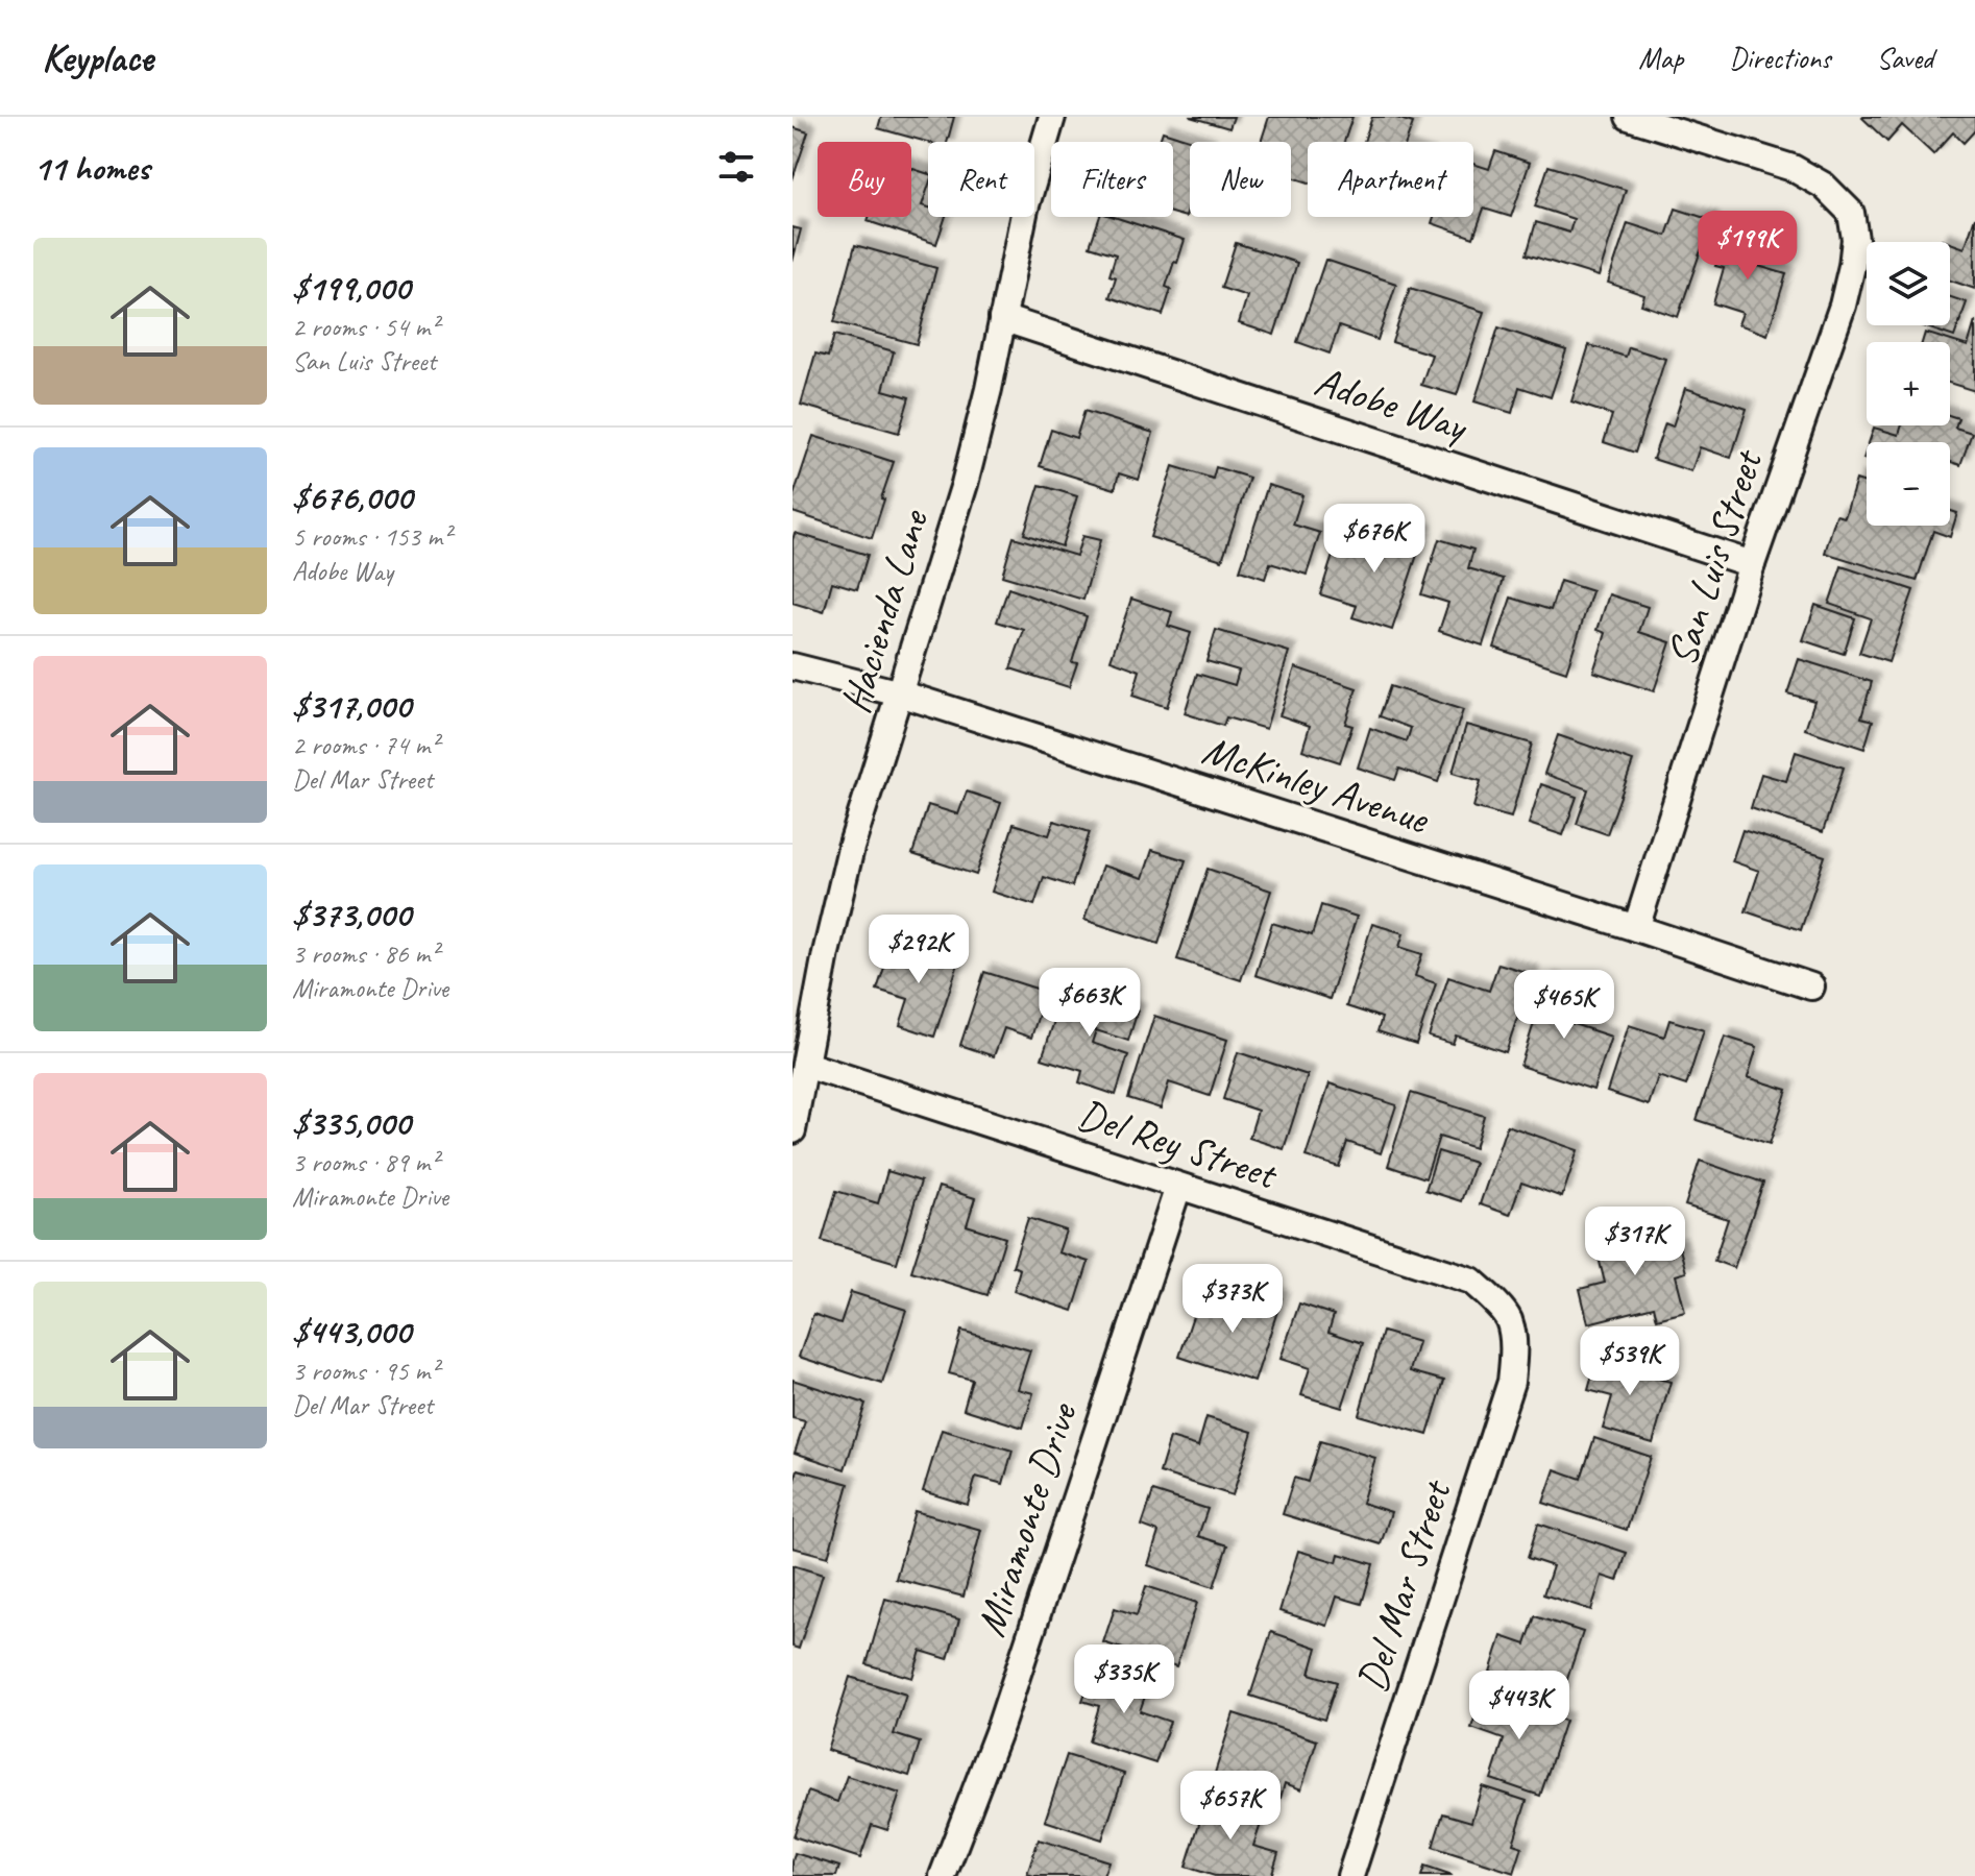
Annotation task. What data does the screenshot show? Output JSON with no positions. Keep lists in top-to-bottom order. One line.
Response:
{"streets":{"street":["Adobe Way","San Luis Street","Hacienda Lane","McKinley Avenue","Del Rey Street","Miramonte Drive","Del Mar Street"]},"crossings":[["Adobe Way","San Luis Street"],["Adobe Way","Hacienda Lane"],["San Luis Street","McKinley Avenue"],["Hacienda Lane","McKinley Avenue"],["Hacienda Lane","Del Rey Street"],["Del Rey Street","Miramonte Drive"],["Del Rey Street","Del Mar Street"]],"page":{"header":"Keyplace","nav":["Map","Directions","Saved"],"heading":"11 homes","chip":["Buy","Rent","Filters","New","Apartment"],"price":["$199K","$676K","$292K","$663K","$465K","$317K","$373K","$539K","$335K","$443K","$657K"],"list":[{"name":"$199,000","note":"2 rooms · 54 m² · San Luis Street"},{"name":"$676,000","note":"5 rooms · 153 m² · Adobe Way"},{"name":"$317,000","note":"2 rooms · 74 m² · Del Mar Street"},{"name":"$373,000","note":"3 rooms · 86 m² · Miramonte Drive"},{"name":"$335,000","note":"3 rooms · 89 m² · Miramonte Drive"},{"name":"$443,000","note":"3 rooms · 95 m² · Del Mar Street"}],"map_buttons":["+","−"]}}
